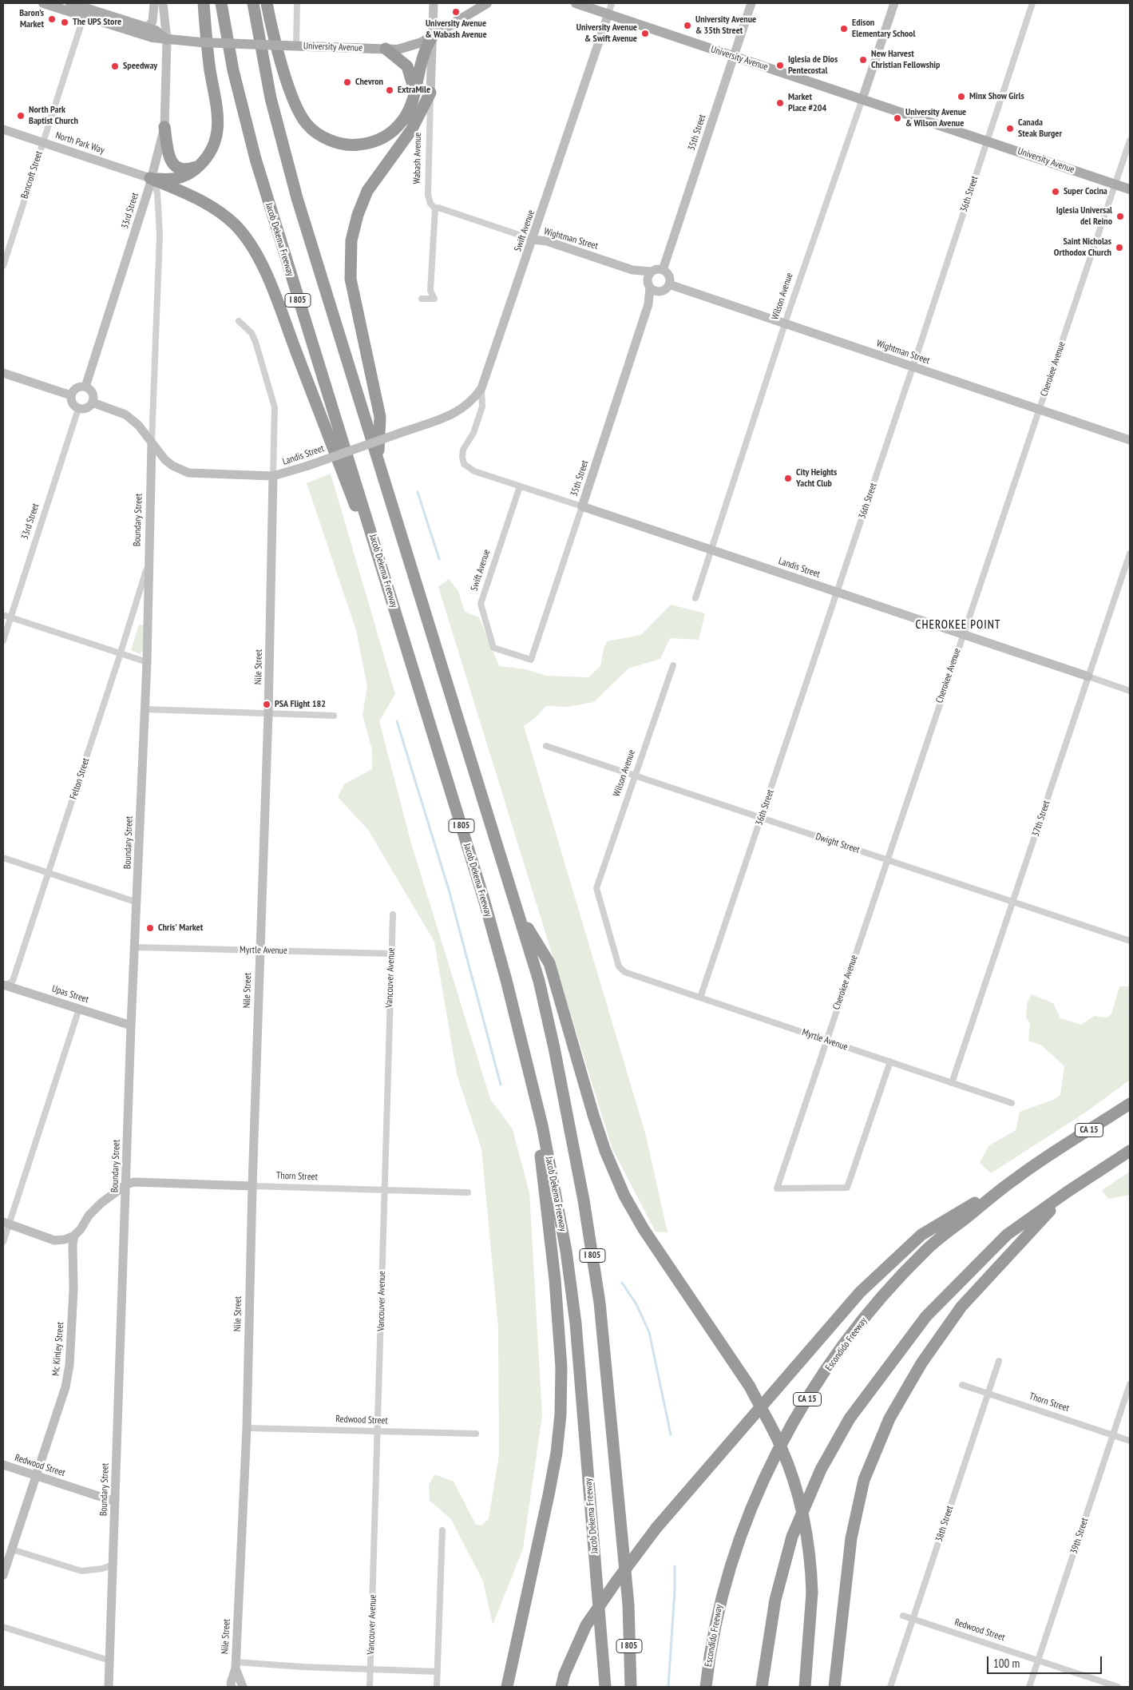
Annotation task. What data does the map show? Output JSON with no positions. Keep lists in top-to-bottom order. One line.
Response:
{"streets":{"highway":["Jacob Dekema Freeway","I 805","CA 15","Escondido Freeway"],"main road":["University Avenue"],"street":["35th Street","North Park Way","Wabash Avenue","Bancroft Street","36th Street","33rd Street","Swift Avenue","Wightman Street","Wilson Avenue","Cherokee Avenue","Landis Street","Boundary Street","Nile Street","Felton Street","37th Street","Dwight Street","Myrtle Avenue","Vancouver Avenue","Upas Street","Thorn Street","Mc Kinley Street","Redwood Street","38th Street","39th Street"]},"crossings":[["University Avenue","35th Street"],["University Avenue","Wabash Avenue"],["University Avenue","Bancroft Street"],["University Avenue","36th Street"],["University Avenue","Swift Avenue"],["University Avenue","Wilson Avenue"],["University Avenue","Cherokee Avenue"],["35th Street","Swift Avenue"],["35th Street","Wightman Street"],["35th Street","Landis Street"],["North Park Way","Bancroft Street"],["North Park Way","33rd Street"],["North Park Way","Boundary Street"],["Wabash Avenue","Wightman Street"],["36th Street","Wightman Street"],["36th Street","Landis Street"],["36th Street","Dwight Street"],["36th Street","Myrtle Avenue"],["33rd Street","Landis Street"],["33rd Street","Boundary Street"],["Swift Avenue","Wightman Street"],["Swift Avenue","Landis Street"],["Wightman Street","Wilson Avenue"],["Wightman Street","Cherokee Avenue"],["Wilson Avenue","Landis Street"],["Wilson Avenue","Dwight Street"],["Wilson Avenue","Myrtle Avenue"],["Cherokee Avenue","Landis Street"],["Cherokee Avenue","Dwight Street"],["Cherokee Avenue","Myrtle Avenue"],["Landis Street","Boundary Street"],["Landis Street","Nile Street"],["Landis Street","37th Street"],["Boundary Street","Felton Street"],["Boundary Street","Myrtle Avenue"],["Boundary Street","Upas Street"],["Boundary Street","Thorn Street"],["Boundary Street","Redwood Street"],["Nile Street","Myrtle Avenue"],["Nile Street","Thorn Street"],["Nile Street","Redwood Street"],["Felton Street","Upas Street"],["37th Street","Dwight Street"],["37th Street","Myrtle Avenue"],["Myrtle Avenue","Vancouver Avenue"],["Vancouver Avenue","Thorn Street"],["Vancouver Avenue","Redwood Street"],["Thorn Street","38th Street"],["Thorn Street","39th Street"],["Mc Kinley Street","Redwood Street"],["Redwood Street","38th Street"],["Redwood Street","39th Street"]],"districts":["CHEROKEE POINT"],"places":["University Avenue & Wabash Avenue","Baron’s Market","The UPS Store","University Avenue & 35th Street","Edison Elementary School","University Avenue & Swift Avenue","New Harvest Christian Fellowship","Iglesia de Dios Pentecostal","Speedway","Chevron","ExtraMile","Minx Show Girls","Market Place #204","North Park Baptist Church","University Avenue & Wilson Avenue","Canada Steak Burger","Super Cocina","Iglesia Universal del Reino","Saint Nicholas Orthodox Church","City Heights Yacht Club","PSA Flight 182","Chris' Market"],"scale_bar":"100 m"}
